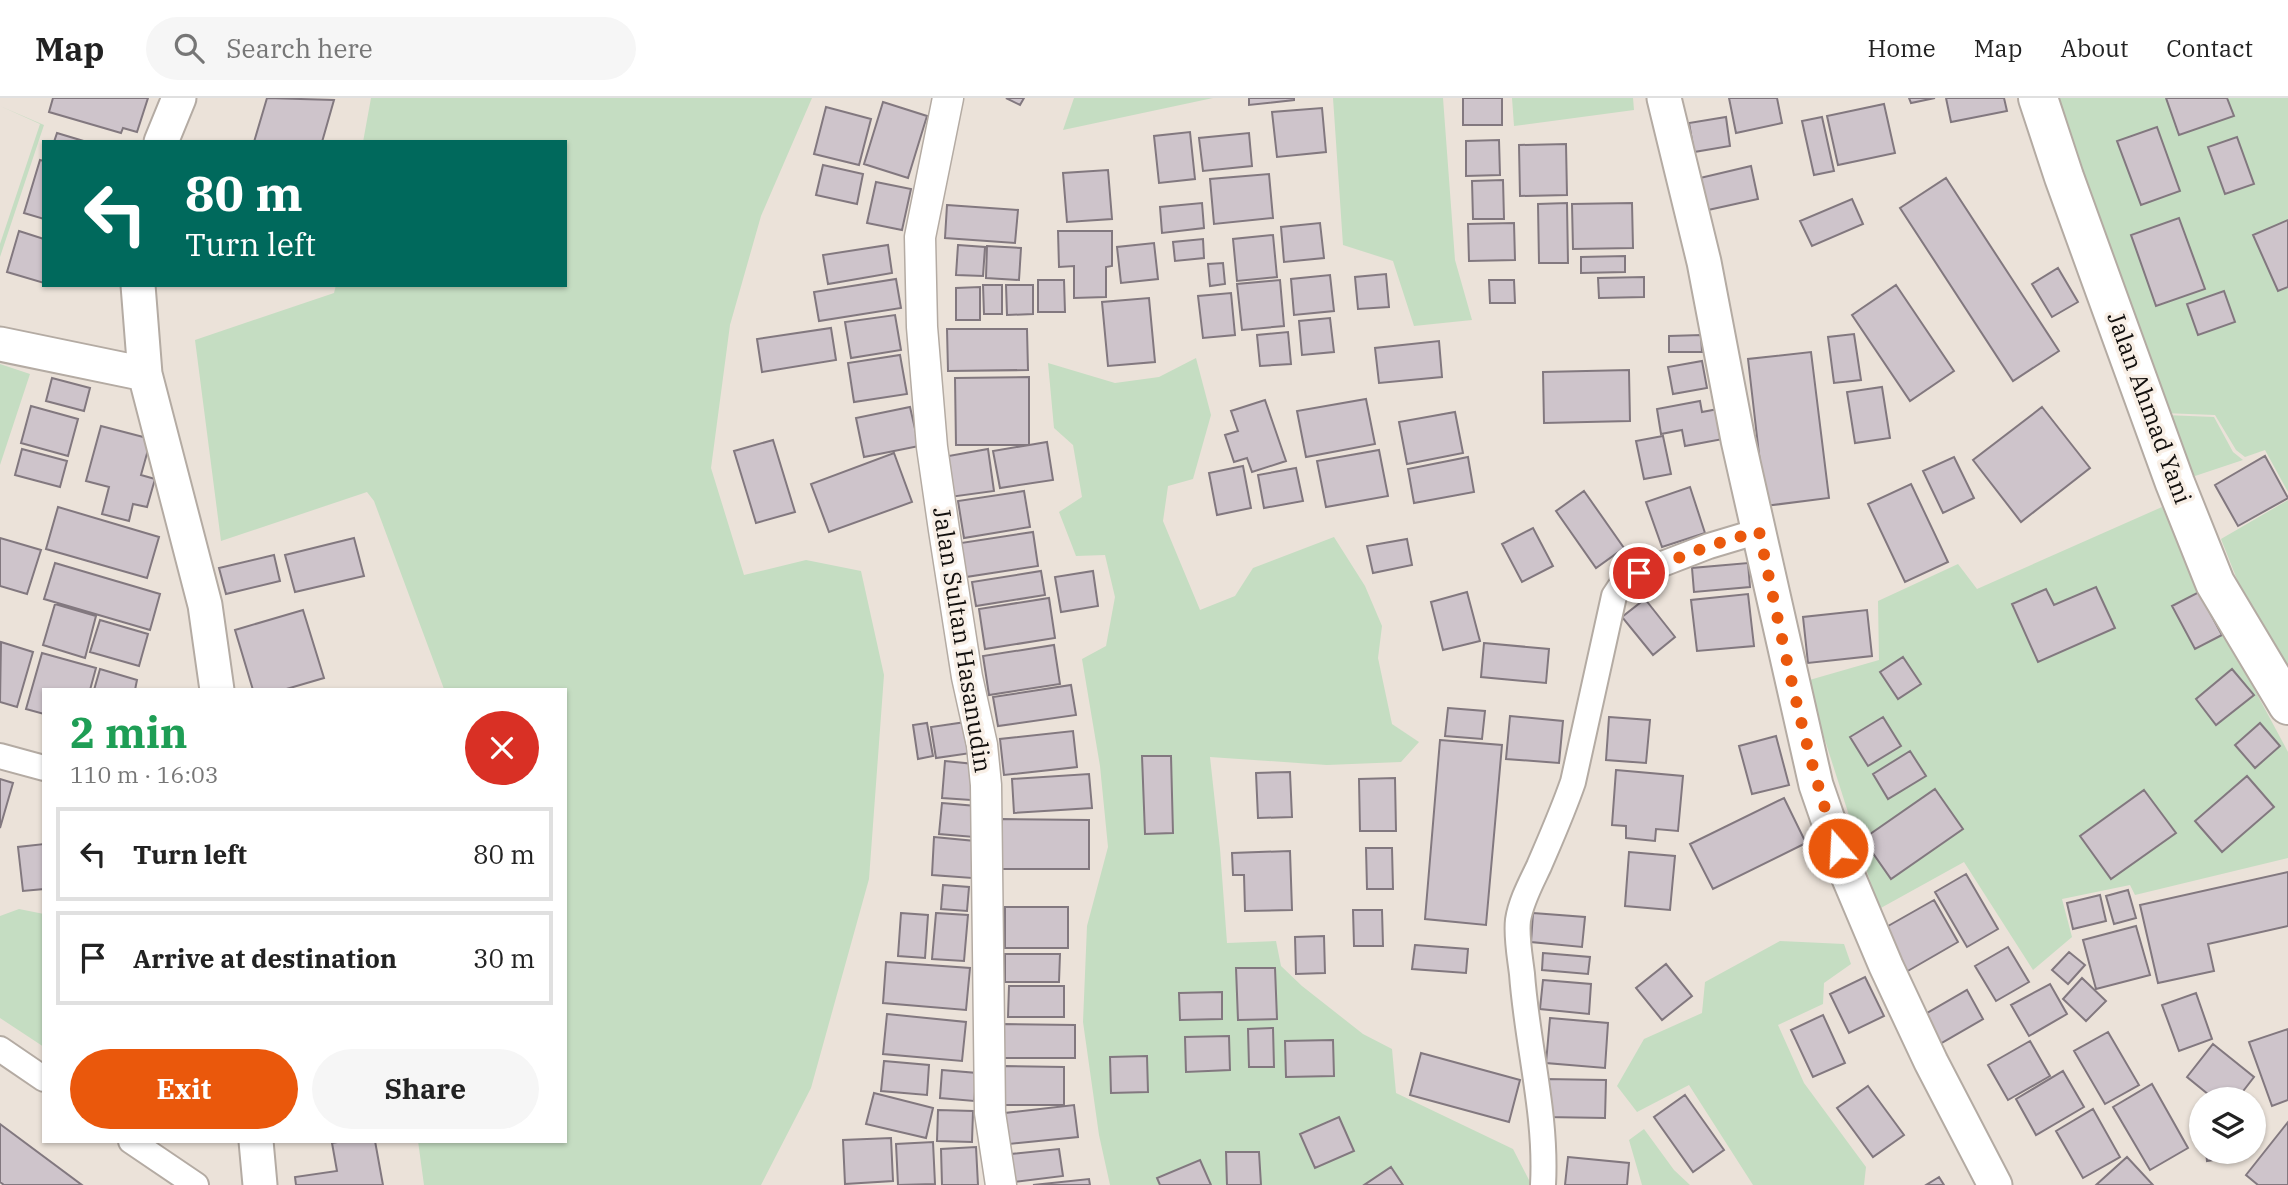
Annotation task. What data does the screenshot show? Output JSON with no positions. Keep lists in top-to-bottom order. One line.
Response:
{"streets":{"main road":["Jalan Ahmad Yani"],"street":["Jalan Sultan Hasanudin"]},"page":{"header":"Map","search":"Search here","nav":["Home","Map","About","Contact"],"turn":["80 m","Turn left"],"heading":["2 min","110 m · 16:03"],"list":[{"name":"Turn left","value":"80 m"},{"name":"Arrive at destination","value":"30 m"}],"buttons":["Exit","Share"]}}
